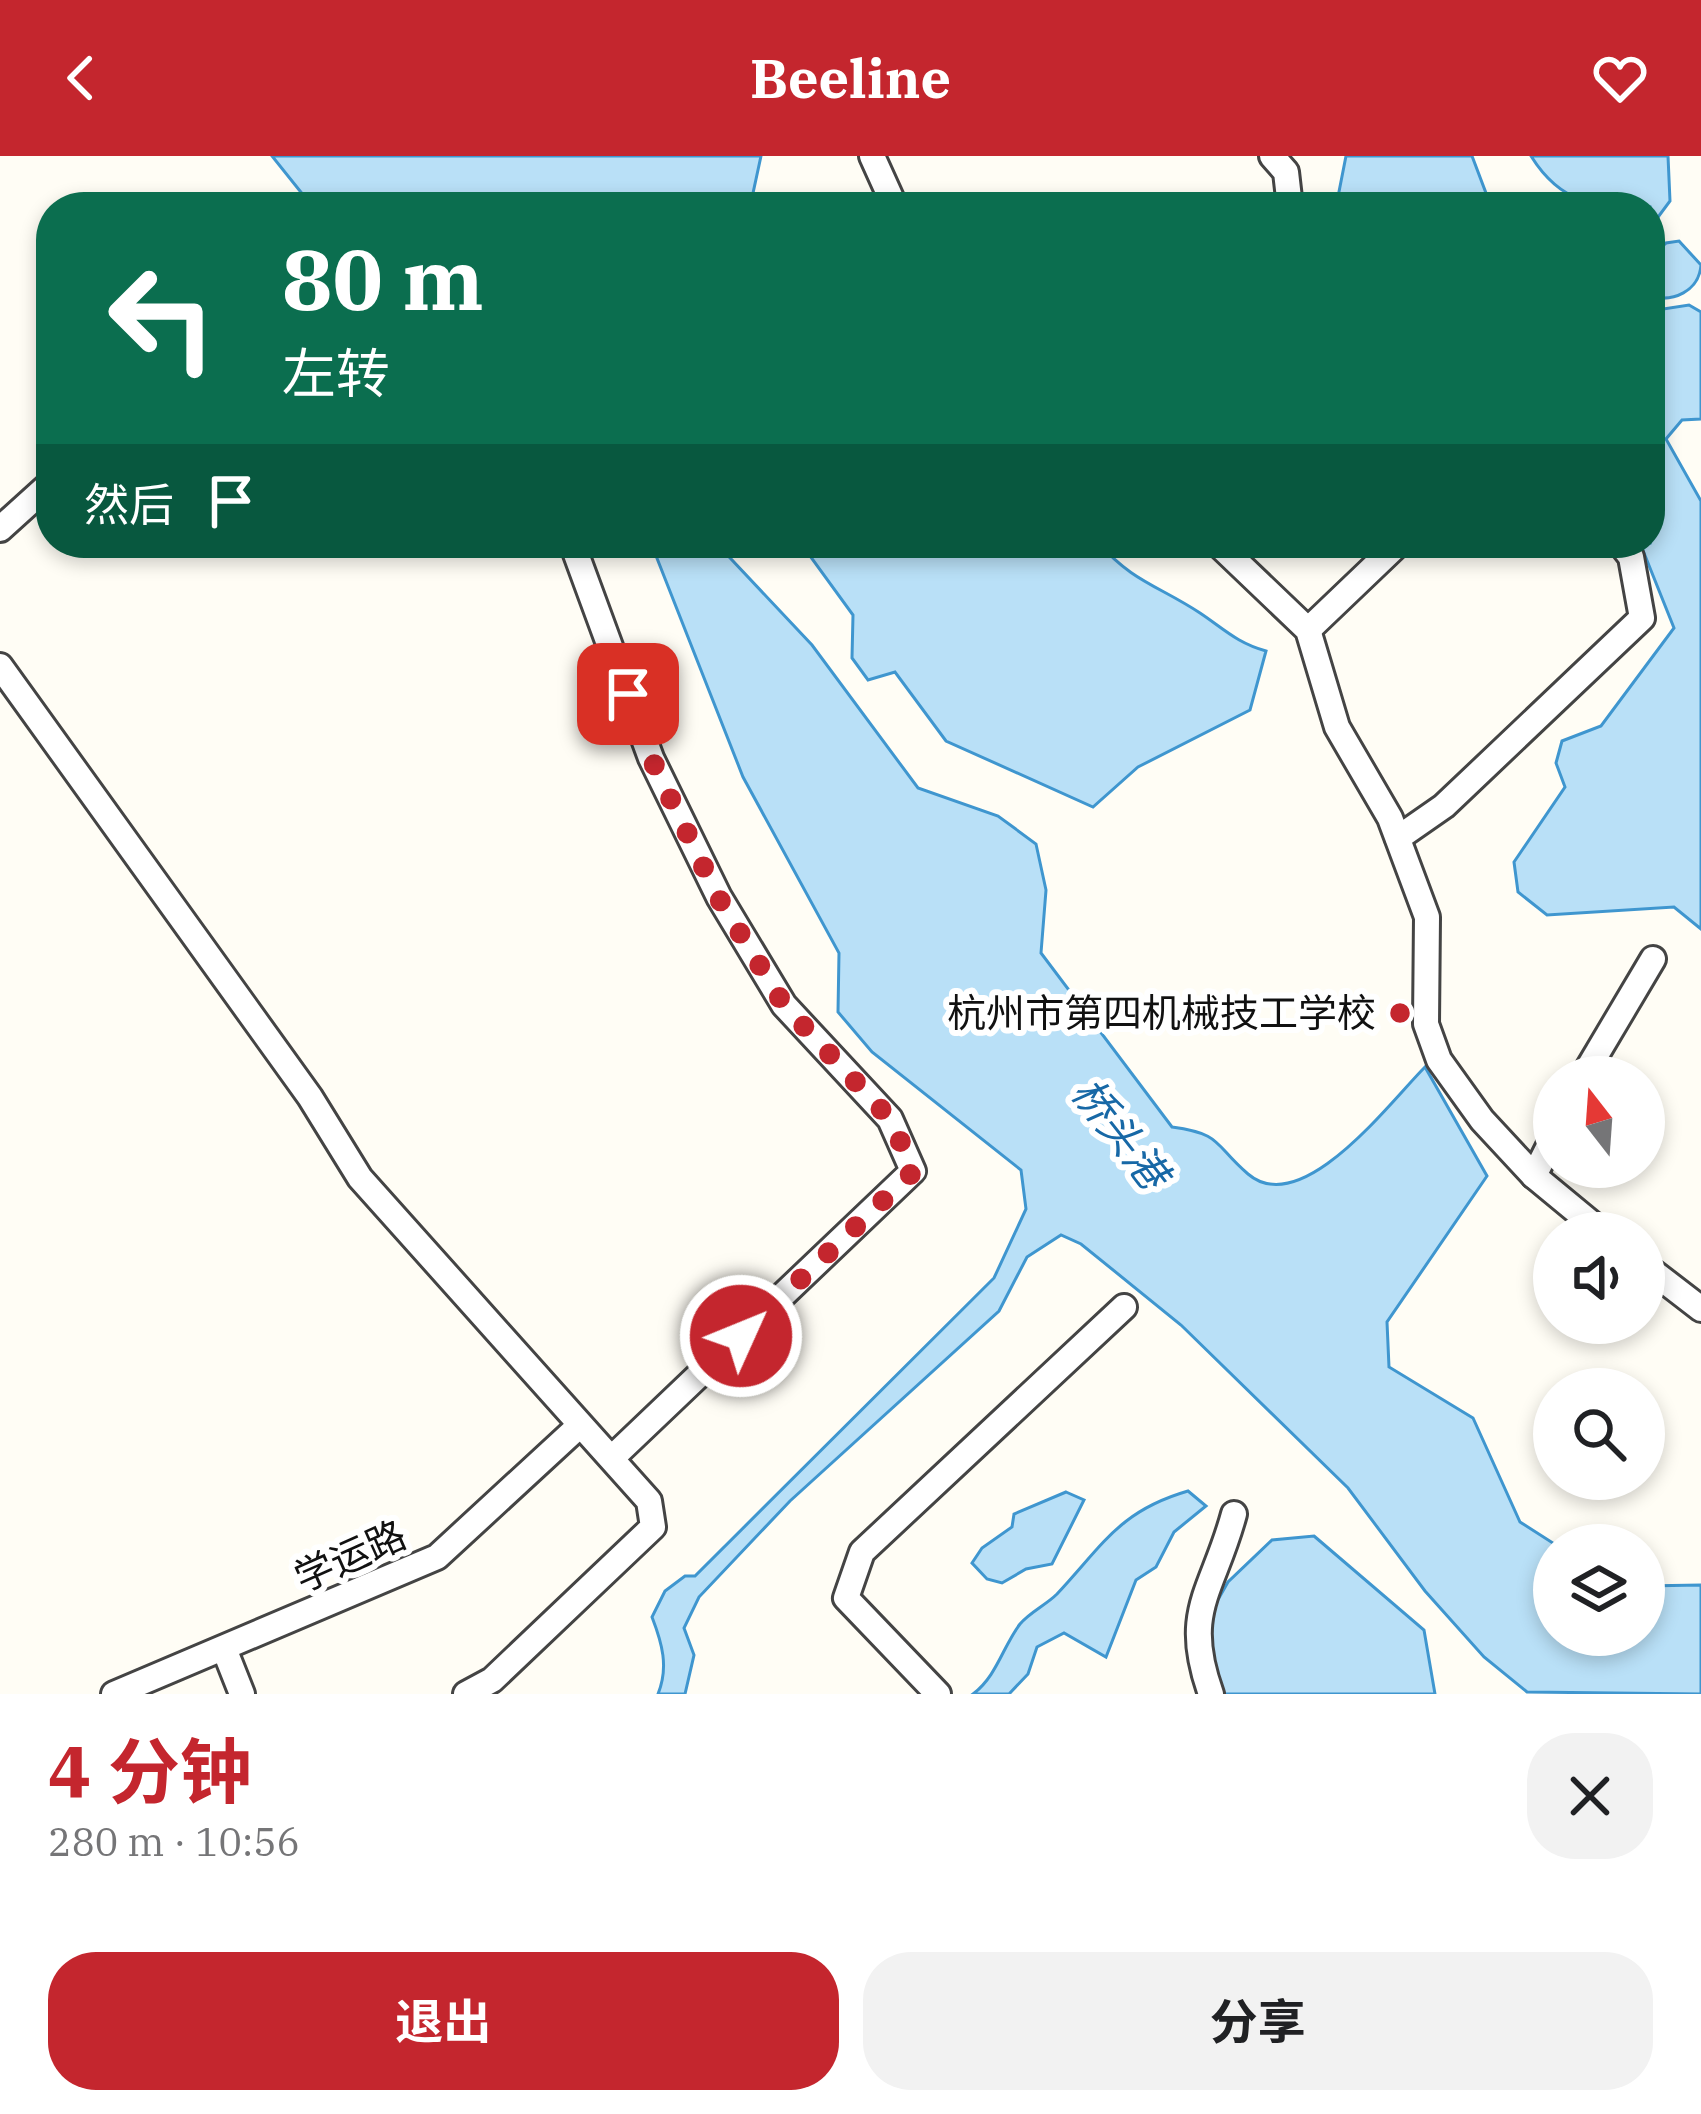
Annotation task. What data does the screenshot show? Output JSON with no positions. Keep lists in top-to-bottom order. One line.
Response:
{"streets":{"street":["学运路"]},"water":["桥头港"],"places":["杭州市第四机械技工学校"],"north":"top","page":{"header":"Beeline","turn":["80 m","左转"],"then":"然后","heading":["4 分钟","280 m · 10:56"],"buttons":["退出","分享"]}}
